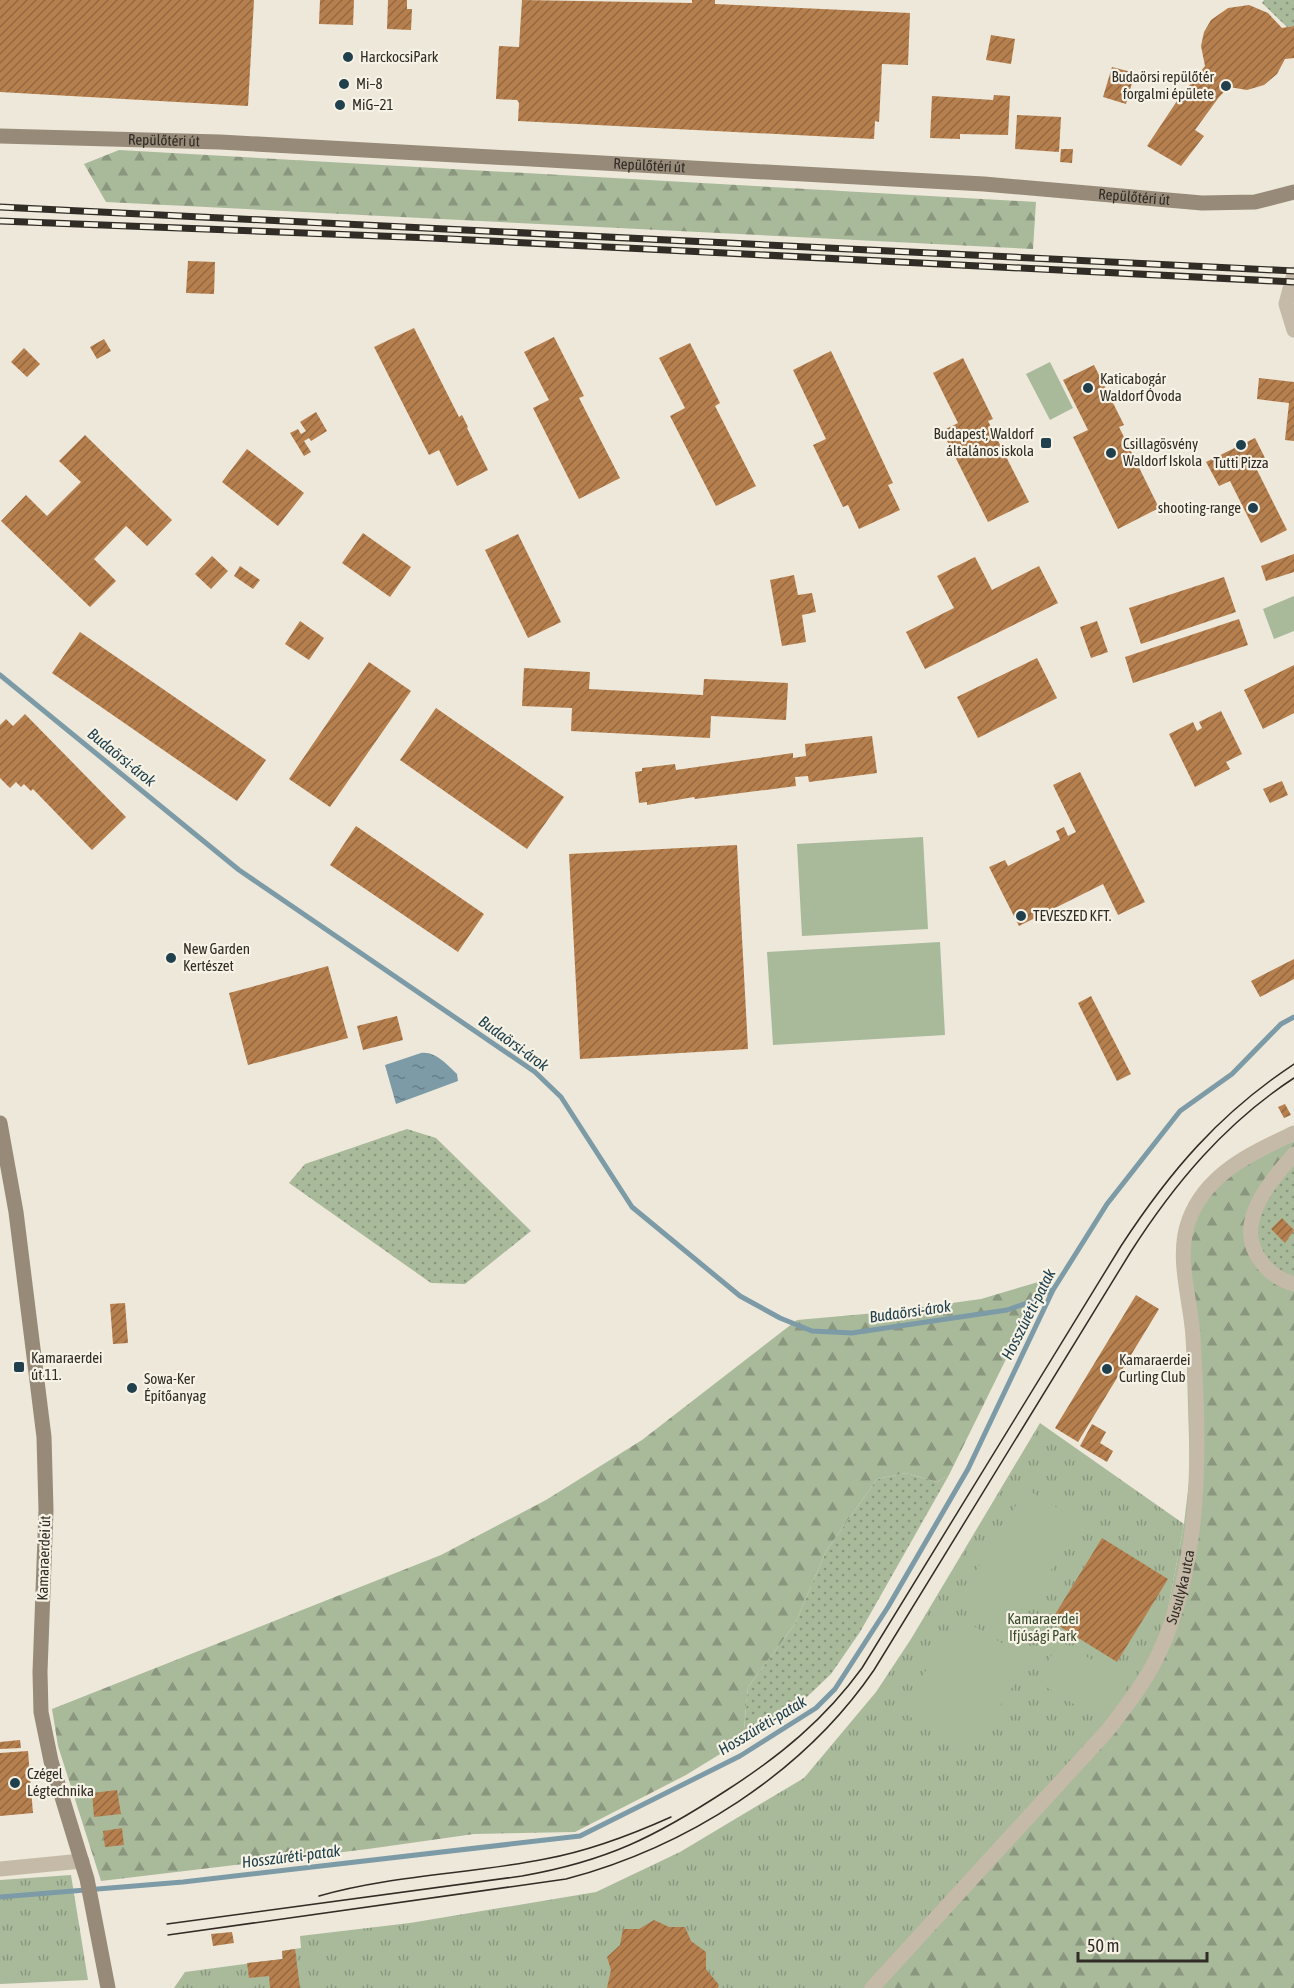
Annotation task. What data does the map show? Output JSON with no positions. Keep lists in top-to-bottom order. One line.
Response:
{"streets":{"street":["Repülőtéri út","Kamaraerdei út","Susulyka utca"]},"water":["Budaörsi-árok","Hosszúréti-patak"],"parks":["Kamaraerdei Ifjúsági Park"],"places":{"other":["HarckocsiPark","Mi–8","Budaörsi repülőtér forgalmi épülete","MiG–21","Katicabogár Waldorf Óvoda","Tutti Pizza","Csillagösvény Waldorf Iskola","shooting-range","TEVESZED KFT.","New Garden Kertészet","Kamaraerdei Curling Club","Sowa-Ker Építőanyag","Czégel Légtechnika"],"transit":["Budapest, Waldorf általános iskola","Kamaraerdei út 11."]},"scale_bar":"50 m"}
